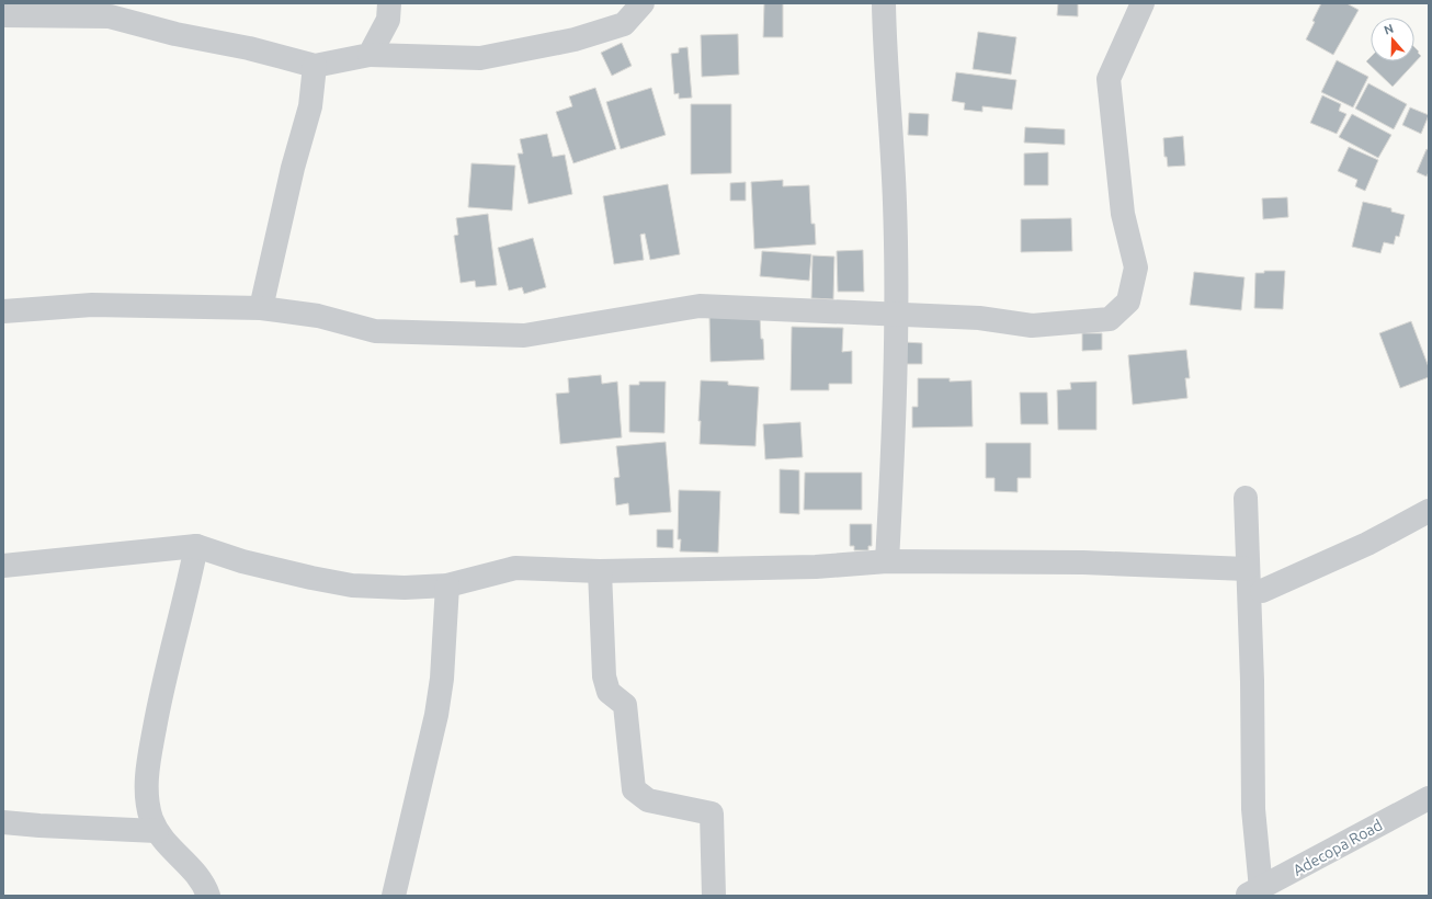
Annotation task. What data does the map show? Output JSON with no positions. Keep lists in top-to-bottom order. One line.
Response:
{"streets":{"street":["Adecopa Road"]},"north":"top"}
